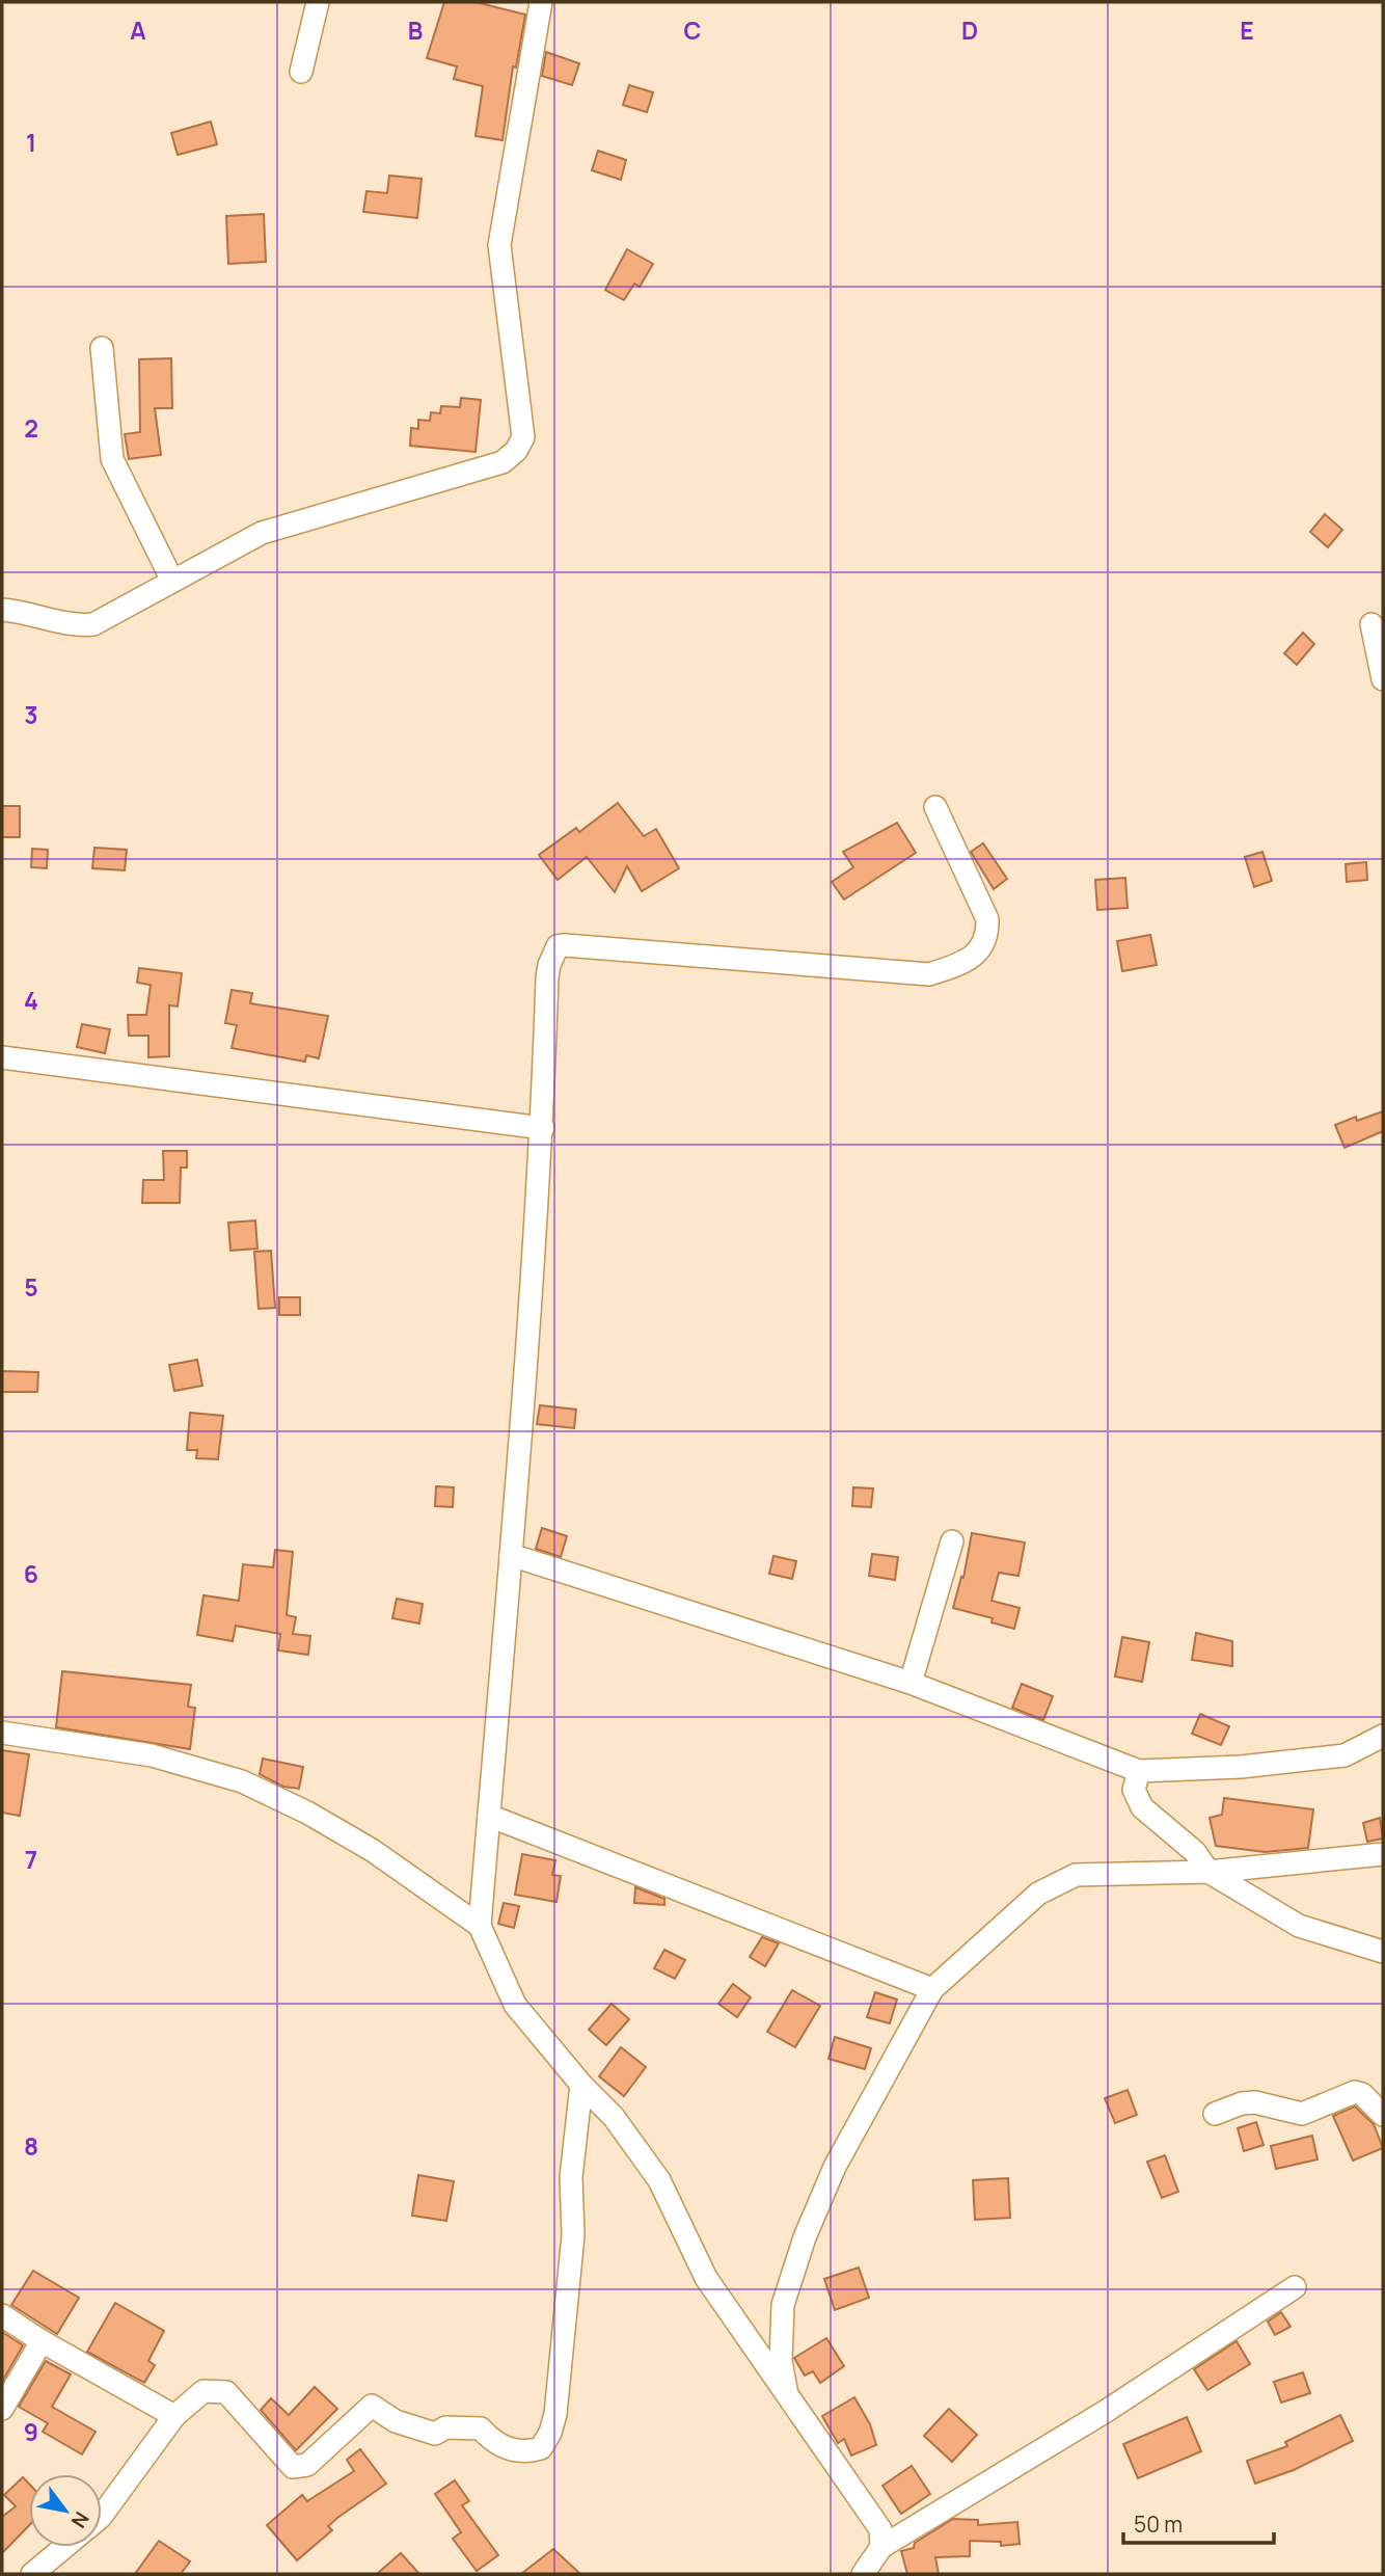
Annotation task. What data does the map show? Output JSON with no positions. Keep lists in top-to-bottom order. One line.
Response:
{"scale_bar":"50 m","north":"bottom right","grid":{"columns":["A","B","C","D","E"],"rows":["1","2","3","4","5","6","7","8","9"]}}
